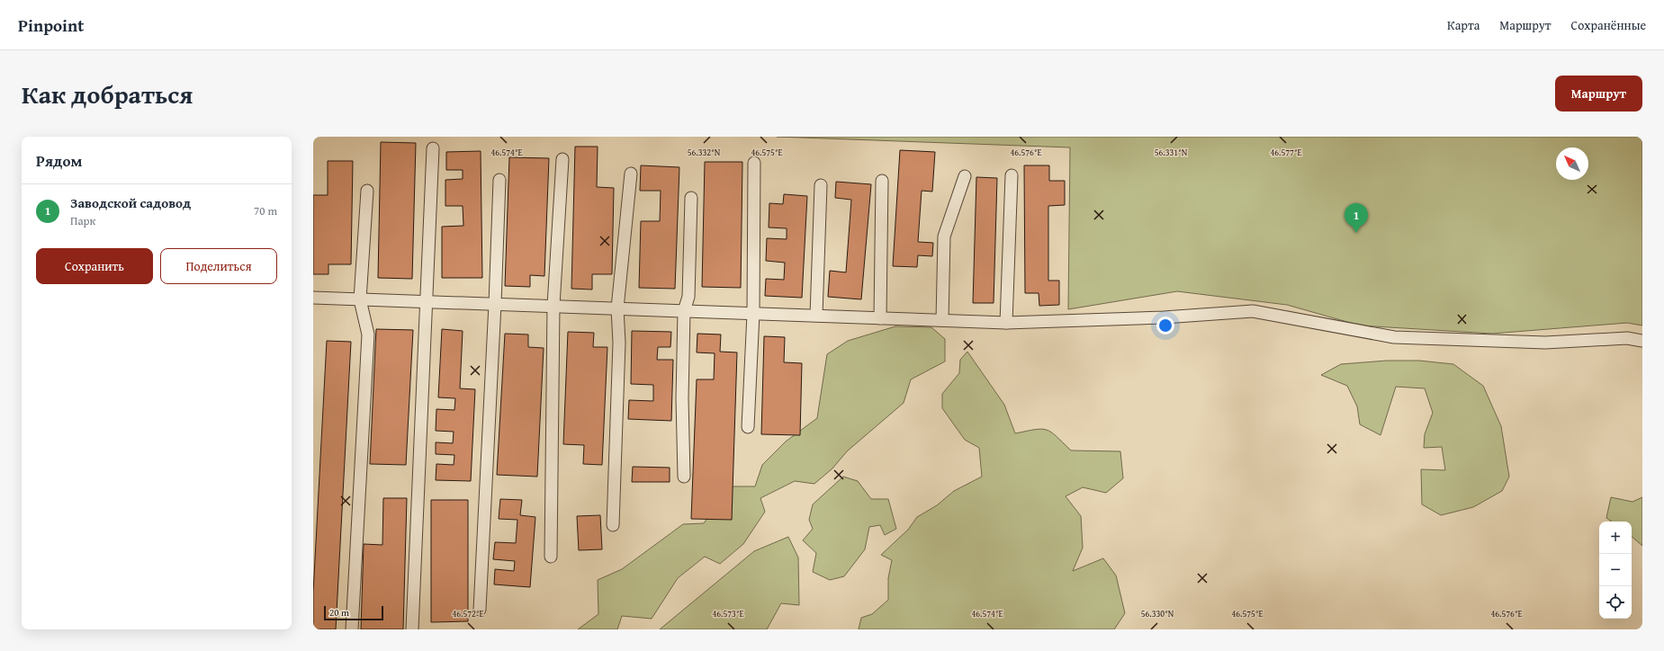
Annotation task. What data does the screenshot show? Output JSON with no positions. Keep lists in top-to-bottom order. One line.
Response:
{"scale_bar":"20 m","north":"top left","page":{"header":"Pinpoint","nav":["Карта","Маршрут","Сохранённые"],"title":"Как добраться","buttons":["Маршрут",["Сохранить","Поделиться"]],"heading":"Рядом","list":[{"mark":"1","name":"Заводской садовод","note":"Парк","value":"70 m"}],"pins":"1","map_buttons":["+","−"],"scale":"20 m"},"coordinates":["46.574°E","56.332°N","46.575°E","46.576°E","56.331°N","46.577°E","56.330°N","46.572°E","46.573°E"]}
